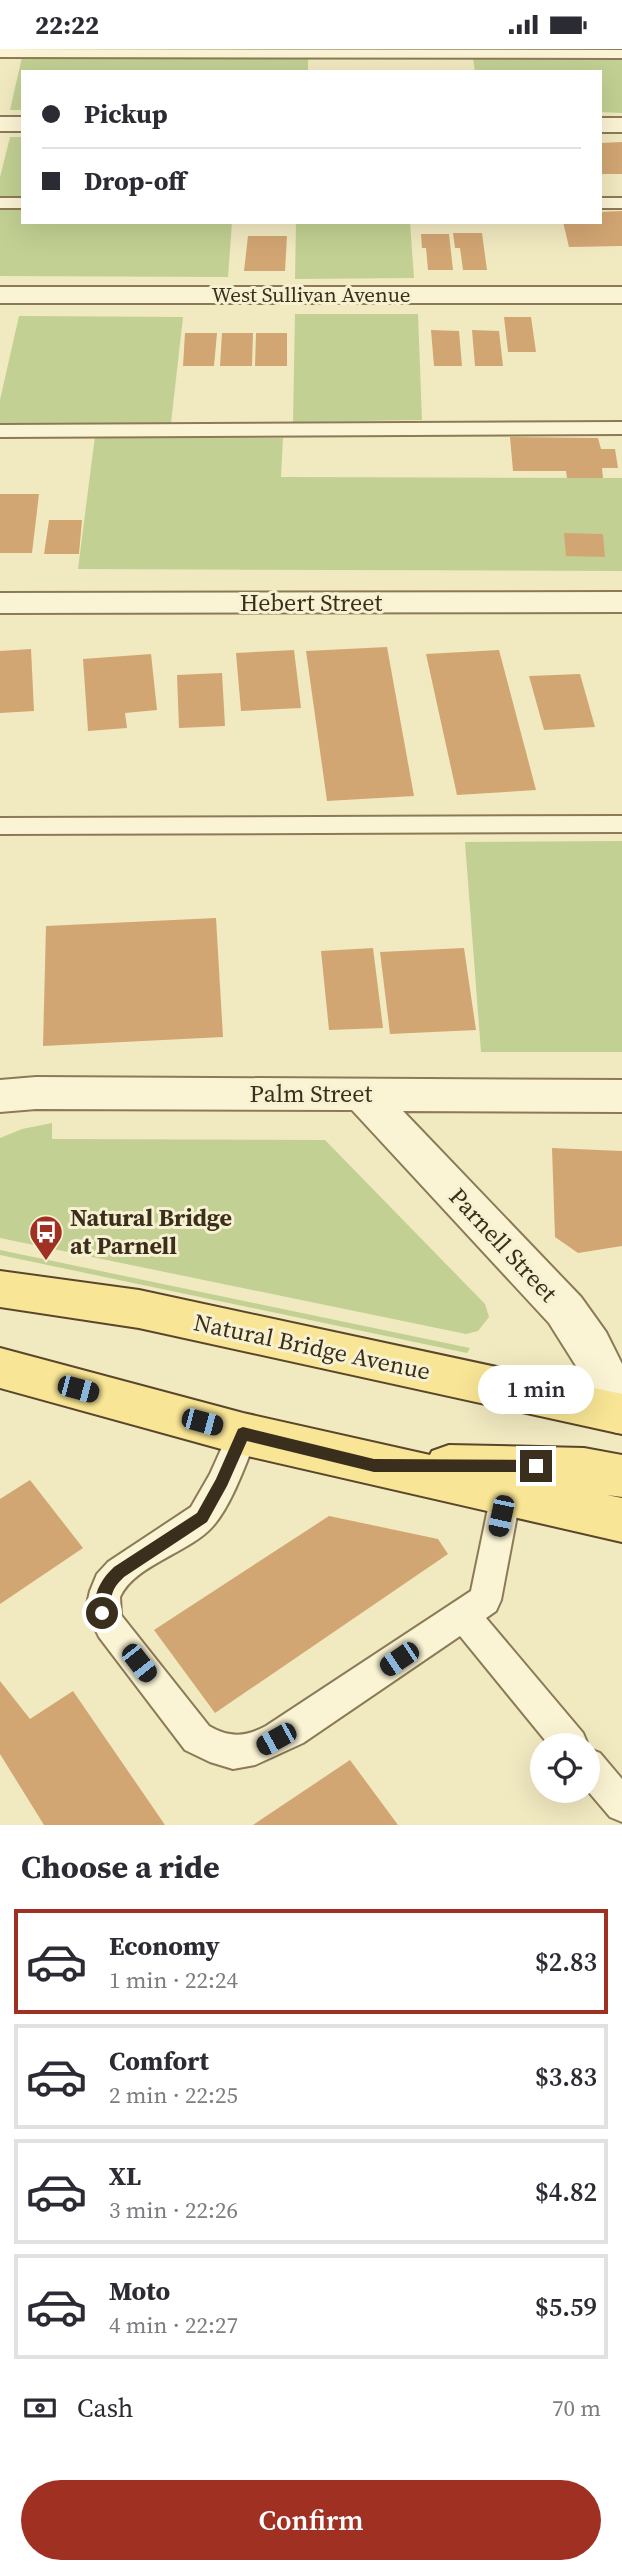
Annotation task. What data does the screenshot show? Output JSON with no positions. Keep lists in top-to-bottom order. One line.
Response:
{"streets":{"main road":["Natural Bridge Avenue"],"street":["West Sullivan Avenue","Hebert Street","Palm Street","Parnell Street"]},"crossings":[["Palm Street","Parnell Street"],["Parnell Street","Natural Bridge Avenue"]],"places":{"bus stop":["Natural Bridge at Parnell"]},"page":{"status":"22:22","banner":["Pickup","Drop-off"],"bubble":"1 min","heading":"Choose a ride","list":[{"name":"Economy","note":"1 min · 22:24","value":"$2.83"},{"name":"Comfort","note":"2 min · 22:25","value":"$3.83"},{"name":"XL","note":"3 min · 22:26","value":"$4.82"},{"name":"Moto","note":"4 min · 22:27","value":"$5.59"}],"pay":["Cash","70 m"],"buttons":"Confirm"}}
